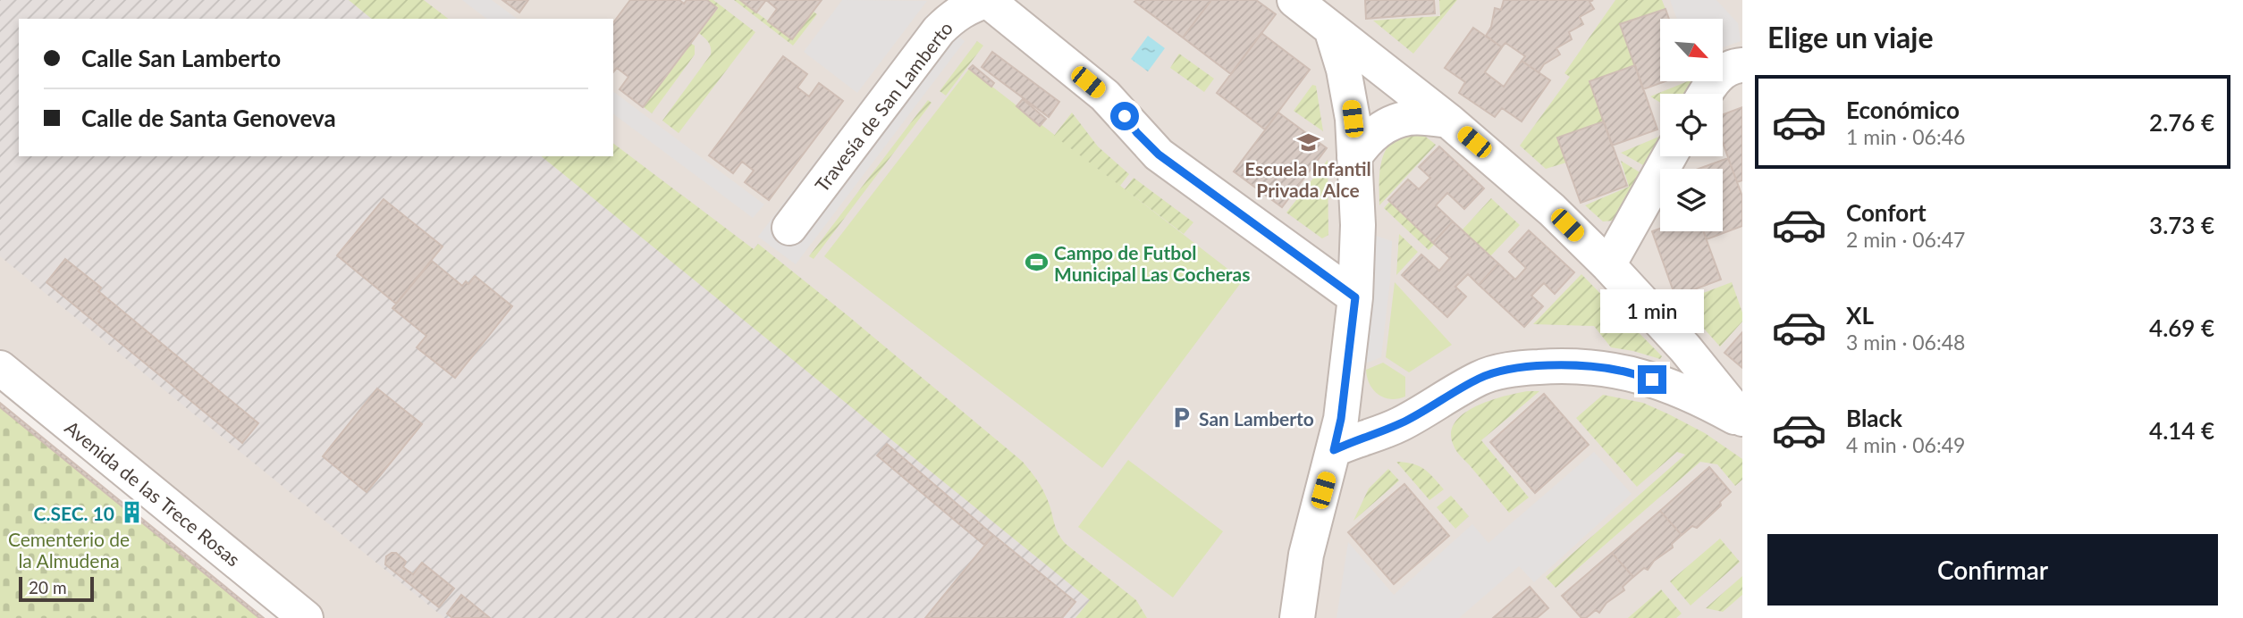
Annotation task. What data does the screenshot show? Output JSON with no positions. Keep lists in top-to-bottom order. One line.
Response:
{"streets":{"street":["Travesía de San Lamberto","Avenida de las Trece Rosas"]},"parks":["Cementerio de la Almudena"],"places":{"school or university":["Escuela Infantil Privada Alce"],"sports":["Campo de Futbol Municipal Las Cocheras"],"parking":["San Lamberto"],"building":["C.SEC. 10"]},"scale_bar":"20 m","north":"bottom right","page":{"heading":"Elige un viaje","banner":["Calle San Lamberto","Calle de Santa Genoveva"],"list":[{"name":"Económico","note":"1 min · 06:46","value":"2.76 €"},{"name":"Confort","note":"2 min · 06:47","value":"3.73 €"},{"name":"XL","note":"3 min · 06:48","value":"4.69 €"},{"name":"Black","note":"4 min · 06:49","value":"4.14 €"}],"bubble":"1 min","buttons":"Confirmar","scale":"20 m"}}
